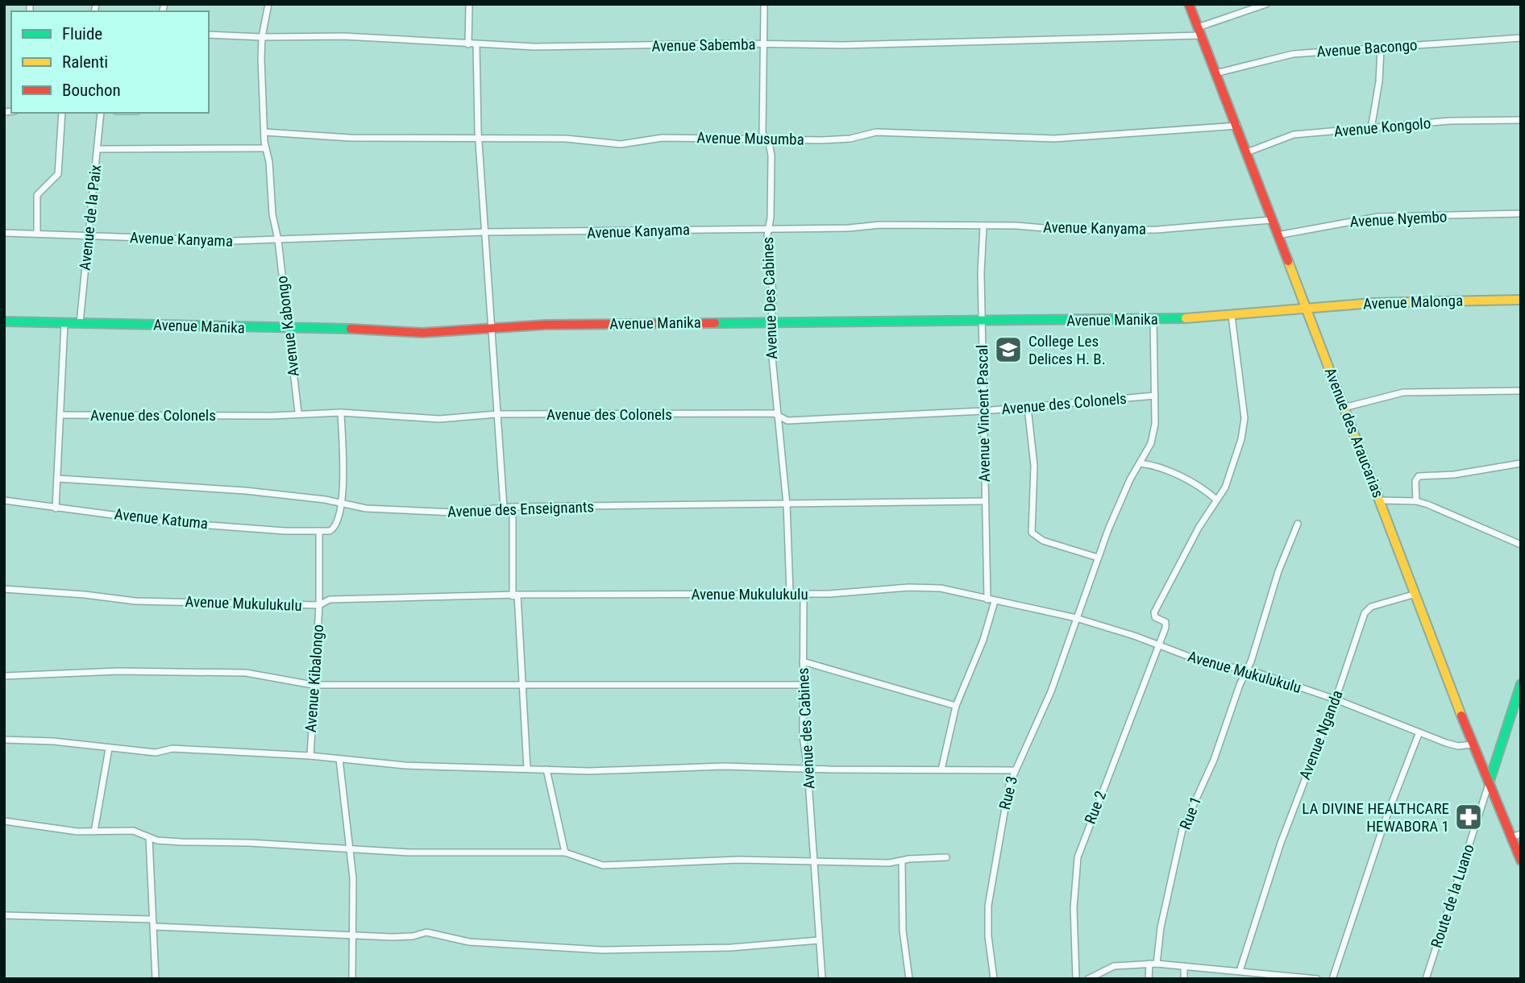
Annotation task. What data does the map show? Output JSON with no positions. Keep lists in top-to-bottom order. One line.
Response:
{"streets":{"street":["Avenue Sabemba","Avenue Bacongo","Avenue Kongolo","Avenue Musumba","Avenue de la Paix","Avenue Nyembo","Avenue Kanyama","Avenue Des Cabines","Avenue Malonga","Avenue Manika","Avenue Kabongo","Avenue des Colonels","Avenue Vincent Pascal","Avenue des Araucarias","Avenue des Enseignants","Avenue Katuma","Avenue Mukulukulu","Avenue Kibalongo","Avenue des Cabines","Avenue Nganda","Rue 3","Rue 2","Rue 1","Route de la Luano"]},"crossings":[["Avenue Sabemba","Avenue Des Cabines"],["Avenue Sabemba","Avenue Kabongo"],["Avenue Sabemba","Avenue des Araucarias"],["Avenue Bacongo","Avenue des Araucarias"],["Avenue Kongolo","Avenue des Araucarias"],["Avenue Musumba","Avenue Des Cabines"],["Avenue Musumba","Avenue Kabongo"],["Avenue Musumba","Avenue des Araucarias"],["Avenue de la Paix","Avenue Kanyama"],["Avenue de la Paix","Avenue Manika"],["Avenue Nyembo","Avenue des Araucarias"],["Avenue Kanyama","Avenue Des Cabines"],["Avenue Kanyama","Avenue Kabongo"],["Avenue Kanyama","Avenue Vincent Pascal"],["Avenue Kanyama","Avenue des Araucarias"],["Avenue Des Cabines","Avenue Manika"],["Avenue Des Cabines","Avenue des Colonels"],["Avenue Des Cabines","Avenue des Enseignants"],["Avenue Des Cabines","Avenue Mukulukulu"],["Avenue Malonga","Avenue Manika"],["Avenue Malonga","Avenue des Araucarias"],["Avenue Manika","Avenue Kabongo"],["Avenue Manika","Avenue Vincent Pascal"],["Avenue Manika","Avenue des Araucarias"],["Avenue Manika","Rue 3"],["Avenue Kabongo","Avenue des Colonels"],["Avenue des Colonels","Avenue Vincent Pascal"],["Avenue des Colonels","Rue 3"],["Avenue Vincent Pascal","Avenue des Enseignants"],["Avenue Vincent Pascal","Avenue Mukulukulu"],["Avenue des Araucarias","Avenue Mukulukulu"],["Avenue des Araucarias","Avenue Nganda"],["Avenue des Araucarias","Route de la Luano"],["Avenue Katuma","Avenue Kibalongo"],["Avenue Mukulukulu","Avenue Kibalongo"],["Avenue Mukulukulu","Avenue des Cabines"],["Avenue Mukulukulu","Avenue Nganda"],["Avenue Mukulukulu","Rue 3"],["Avenue Mukulukulu","Rue 2"],["Avenue Mukulukulu","Rue 1"]],"places":{"school or university":["College Les Delices H. B."],"pharmacy":["LA DIVINE HEALTHCARE HEWABORA 1"]},"legend":["Fluide","Ralenti","Bouchon"]}
